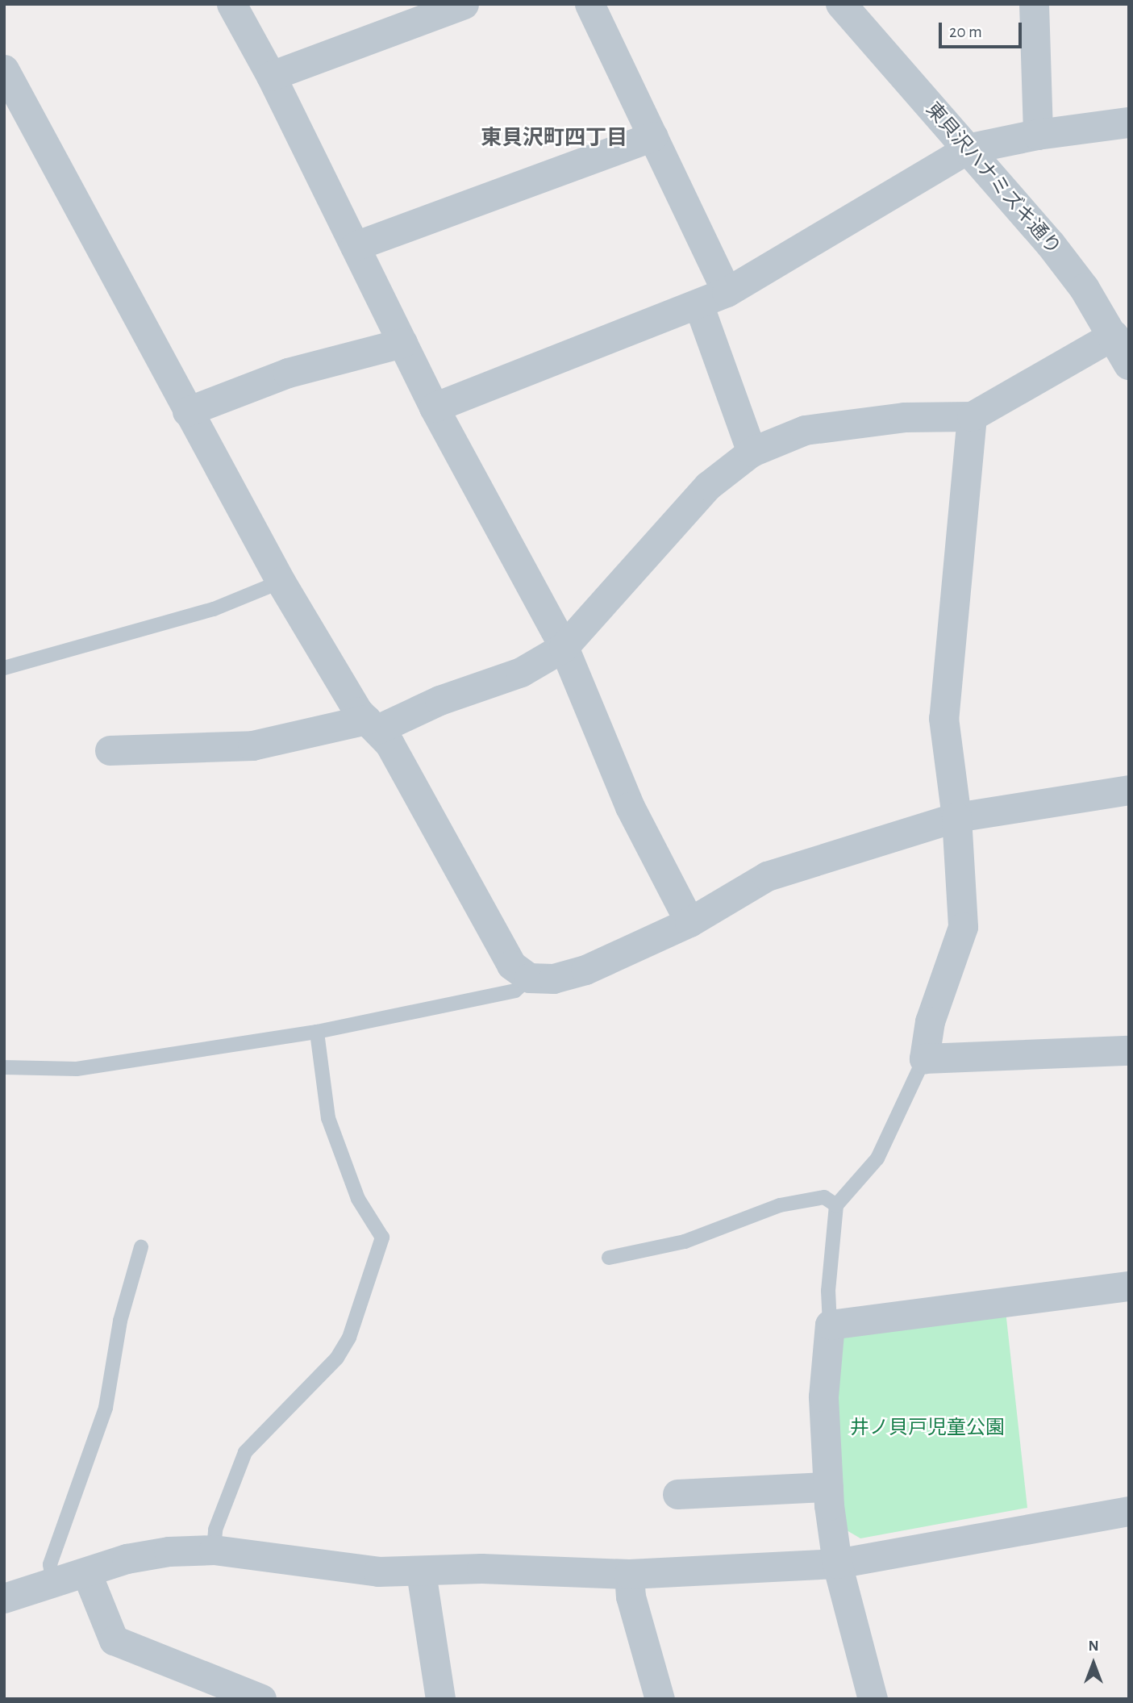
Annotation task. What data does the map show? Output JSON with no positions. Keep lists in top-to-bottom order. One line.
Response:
{"streets":{"street":["東貝沢ハナミズキ通り"]},"districts":["東貝沢町四丁目"],"parks":["井ノ貝戸児童公園"],"scale_bar":"20 m","north":"top"}
